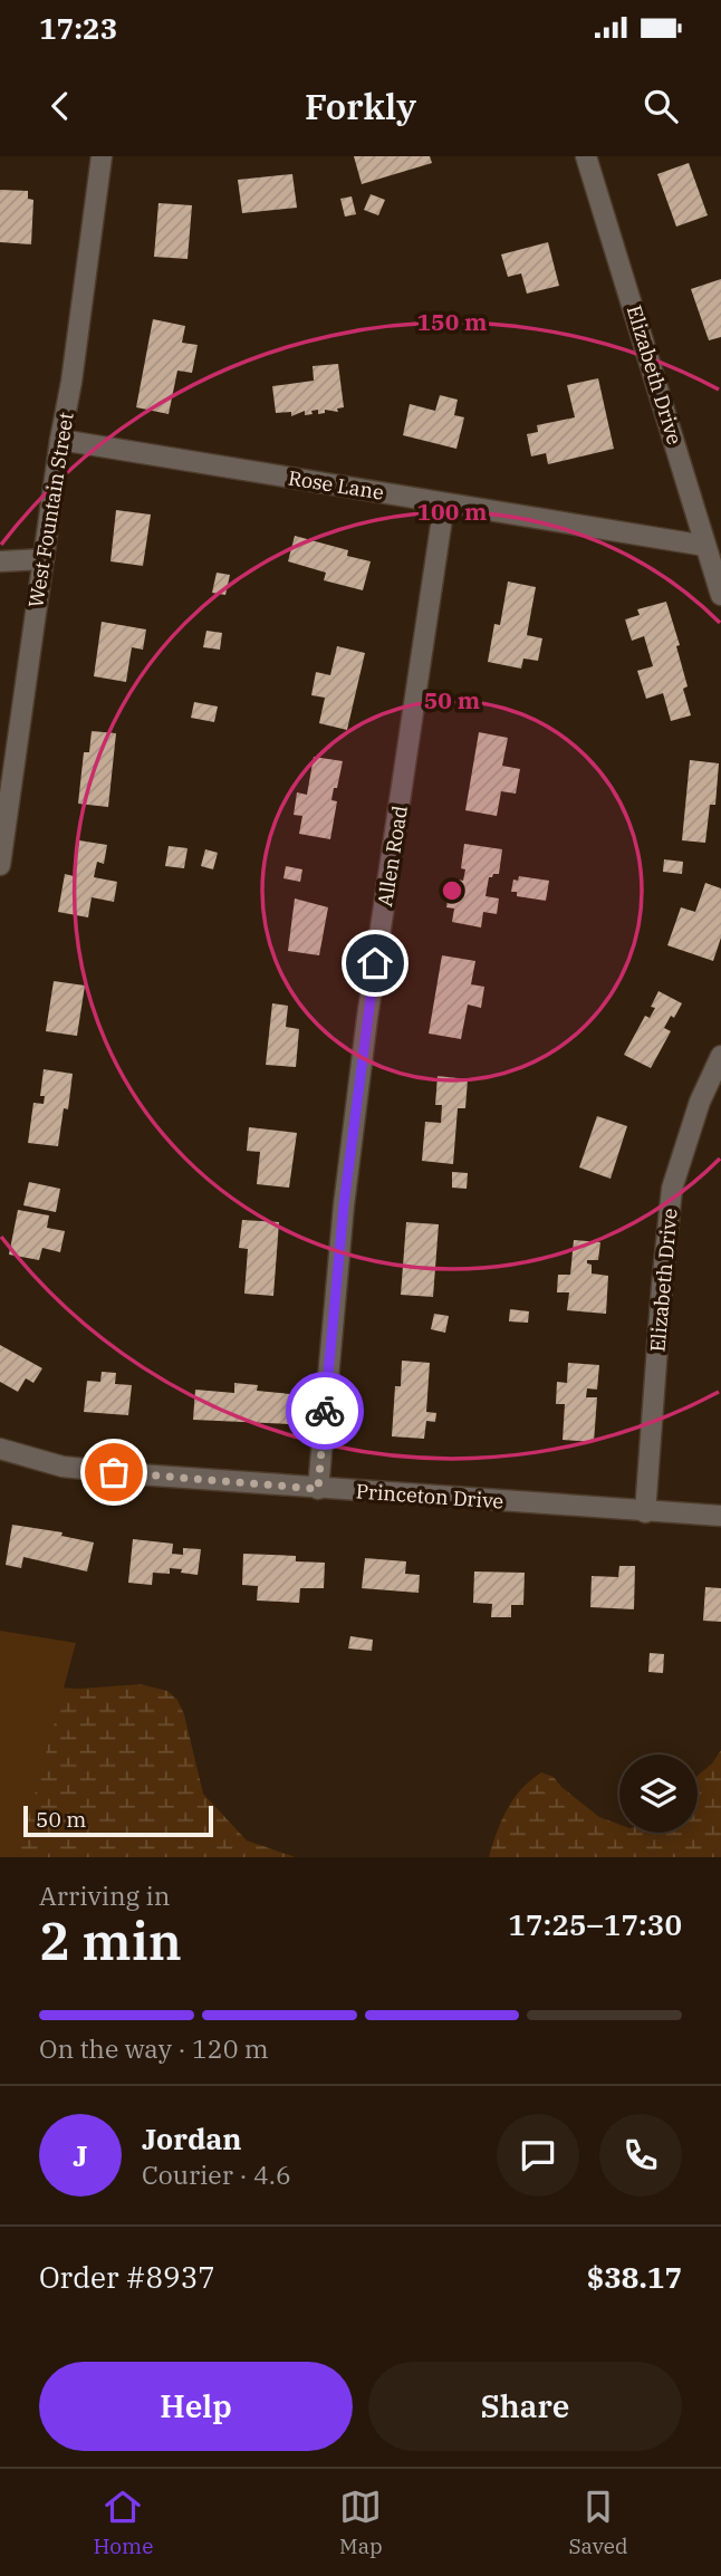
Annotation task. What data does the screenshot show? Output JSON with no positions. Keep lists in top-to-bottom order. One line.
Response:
{"streets":{"street":["Elizabeth Drive","Rose Lane","West Fountain Street","Allen Road","Princeton Drive"]},"crossings":[["Elizabeth Drive","Rose Lane"],["Elizabeth Drive","Princeton Drive"],["Rose Lane","West Fountain Street"],["Rose Lane","Allen Road"],["Allen Road","Princeton Drive"]],"scale_bar":"50 m","page":{"status":"17:23","header":"Forkly","scale":"50 m","heading":["2 min","Arriving in","17:25–17:30"],"panel":["Jordan","Courier · 4.6","Order #8937","$38.17"],"bar":"On the way · 120 m","round":"J","buttons":["Help","Share"],"tabs":["Home","Map","Saved"]},"rings":["150 m","100 m","50 m"]}
